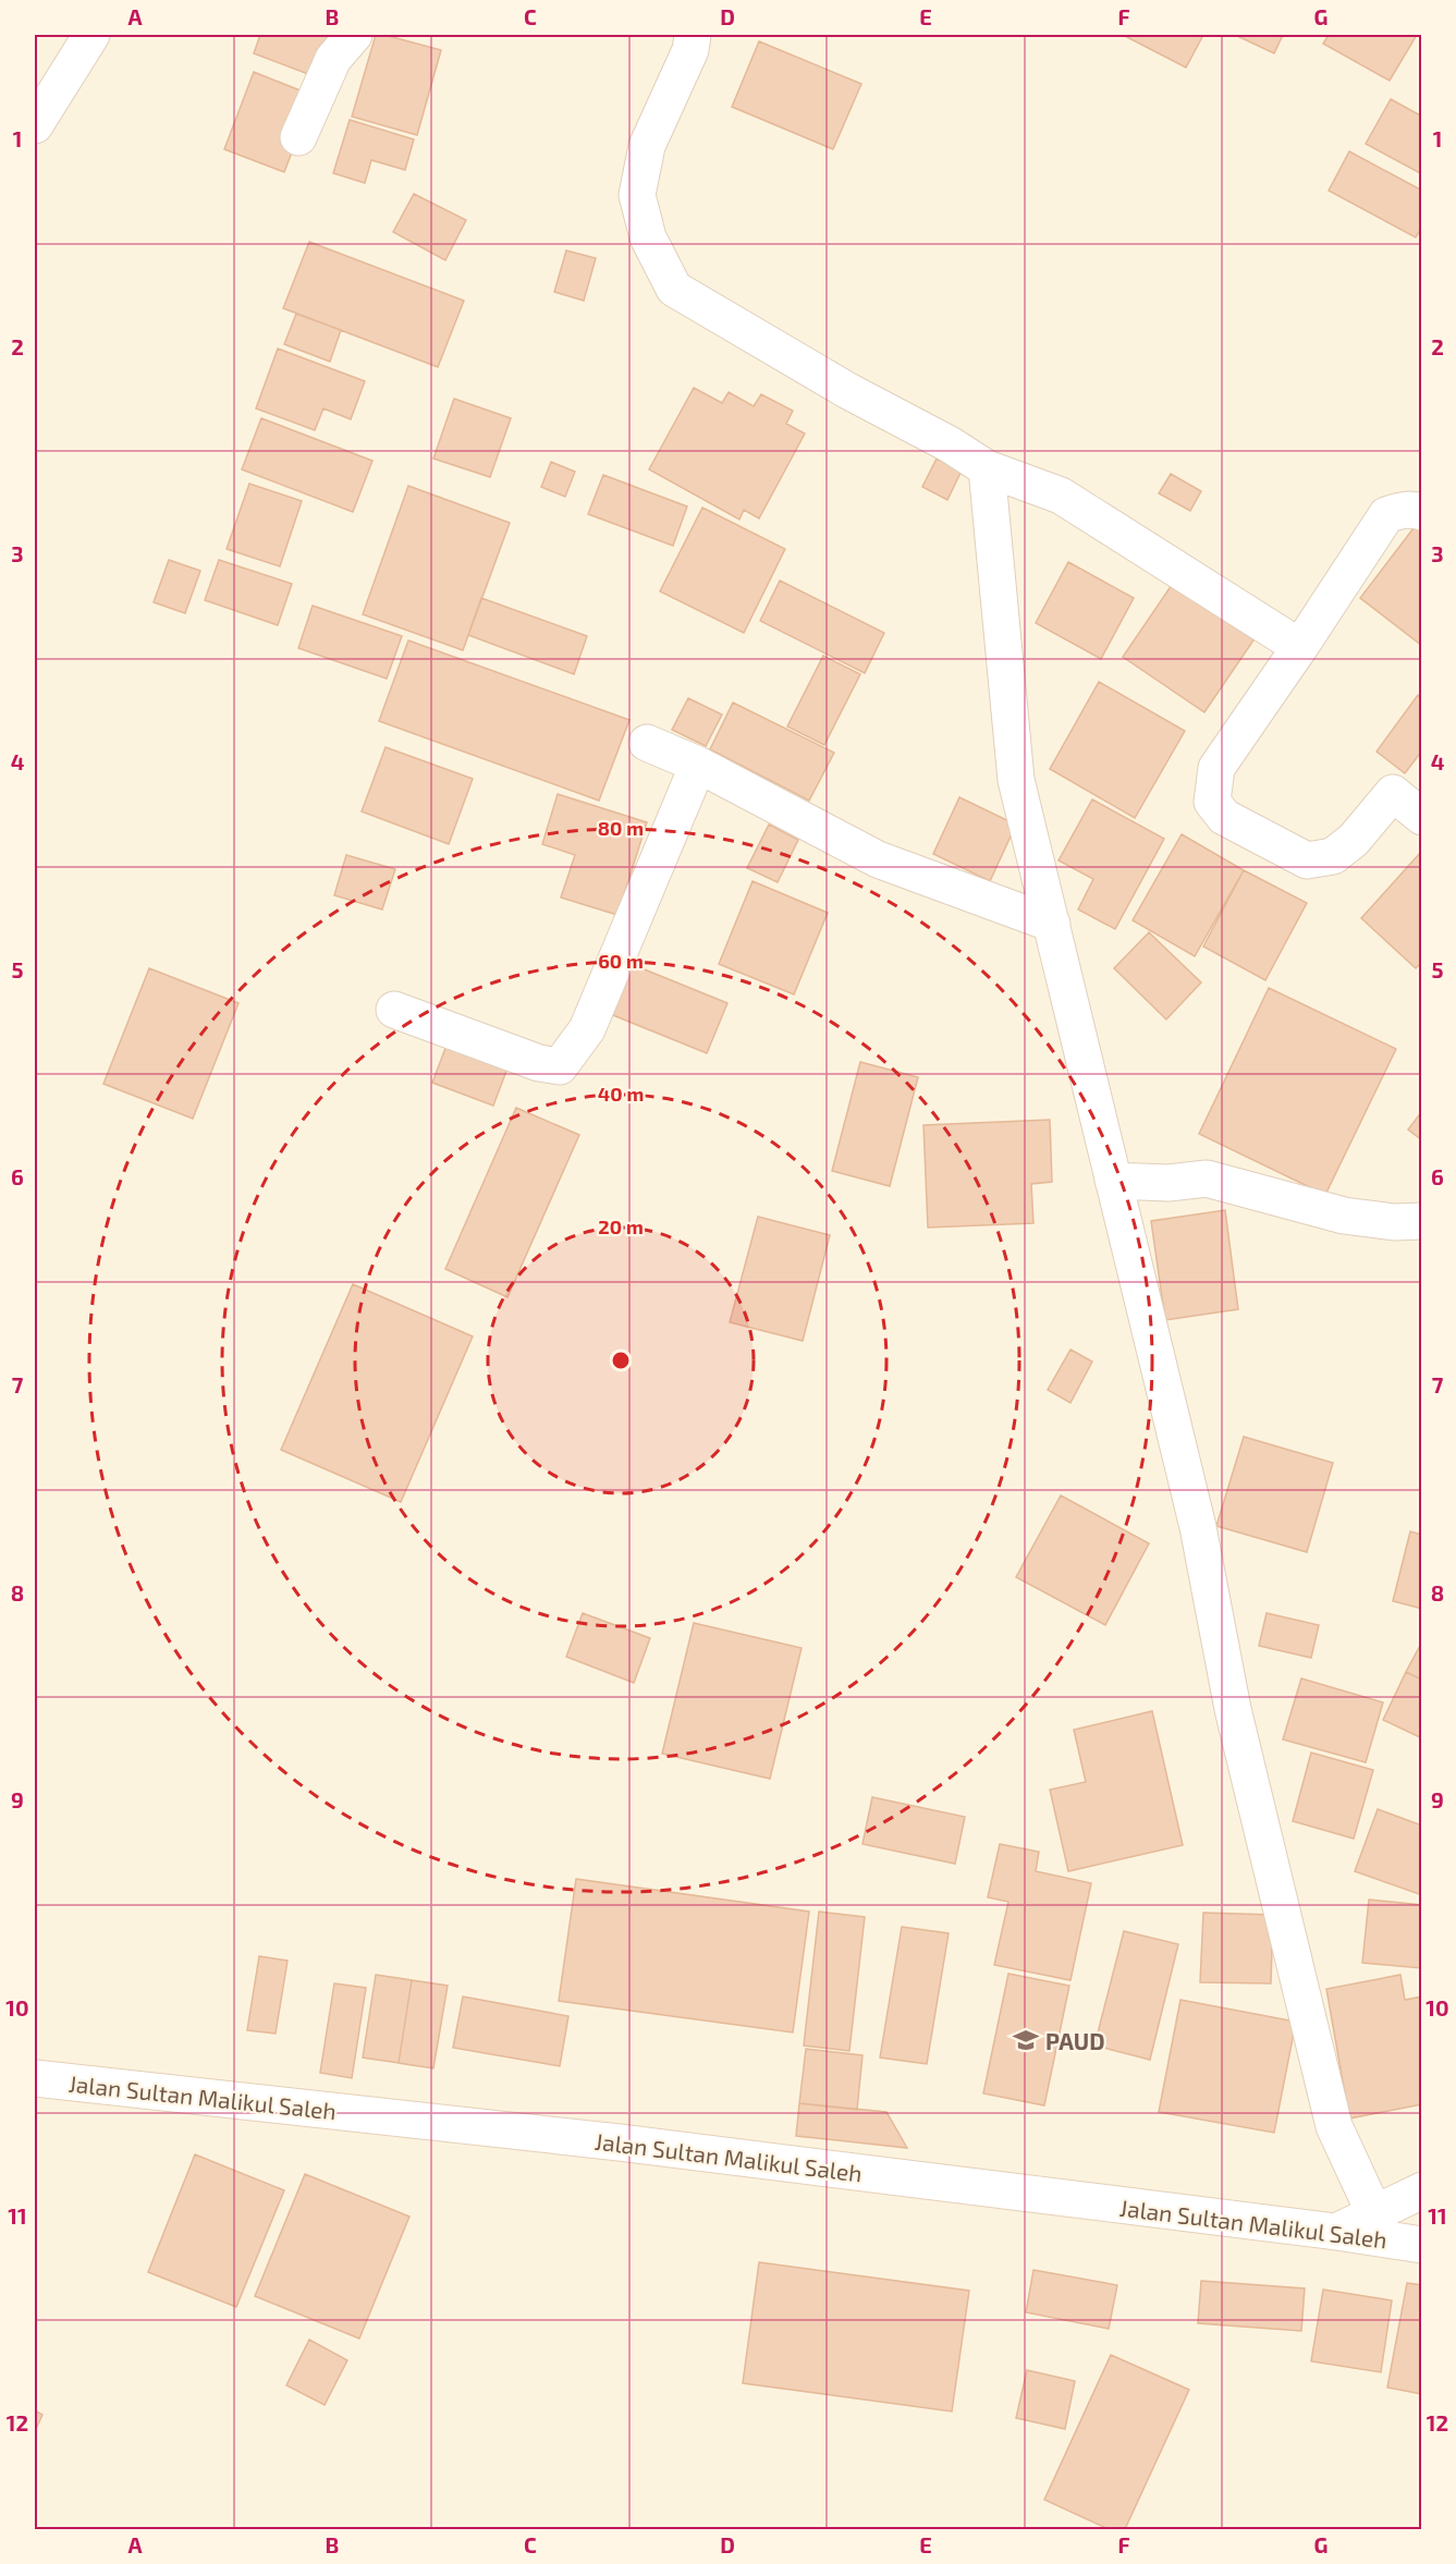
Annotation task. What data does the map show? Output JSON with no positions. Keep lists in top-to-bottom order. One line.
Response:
{"streets":{"street":["Jalan Sultan Malikul Saleh"]},"places":{"school or university":["PAUD"]},"grid":{"columns":["A","B","C","D","E","F","G"],"rows":["1","2","3","4","5","6","7","8","9","10","11","12"]},"rings":["80 m","60 m","40 m","20 m"]}
